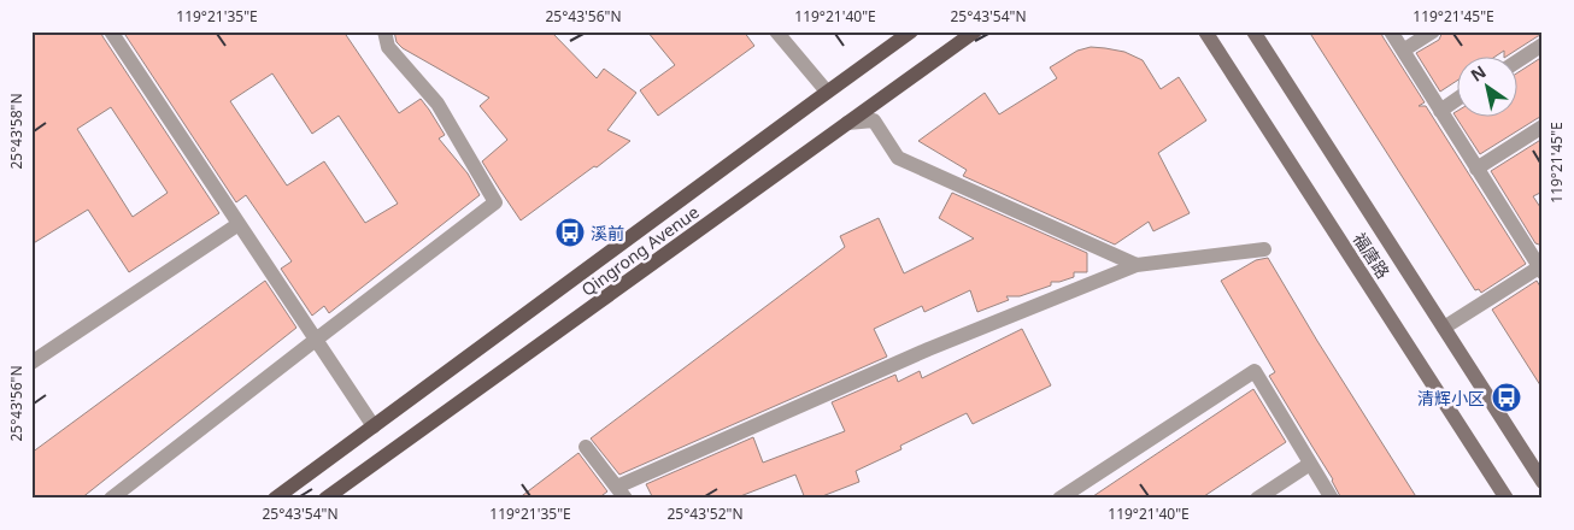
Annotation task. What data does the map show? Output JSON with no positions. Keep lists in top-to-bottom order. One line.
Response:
{"streets":{"main road":["Qingrong Avenue"],"street":["福唐路"]},"places":{"bus stop":["溪前","清辉小区"]},"north":"top left","coordinates":["119°21'35\"E","25°43'56\"N","119°21'40\"E","25°43'54\"N","119°21'45\"E","25°43'58\"N","25°43'52\"N"]}
